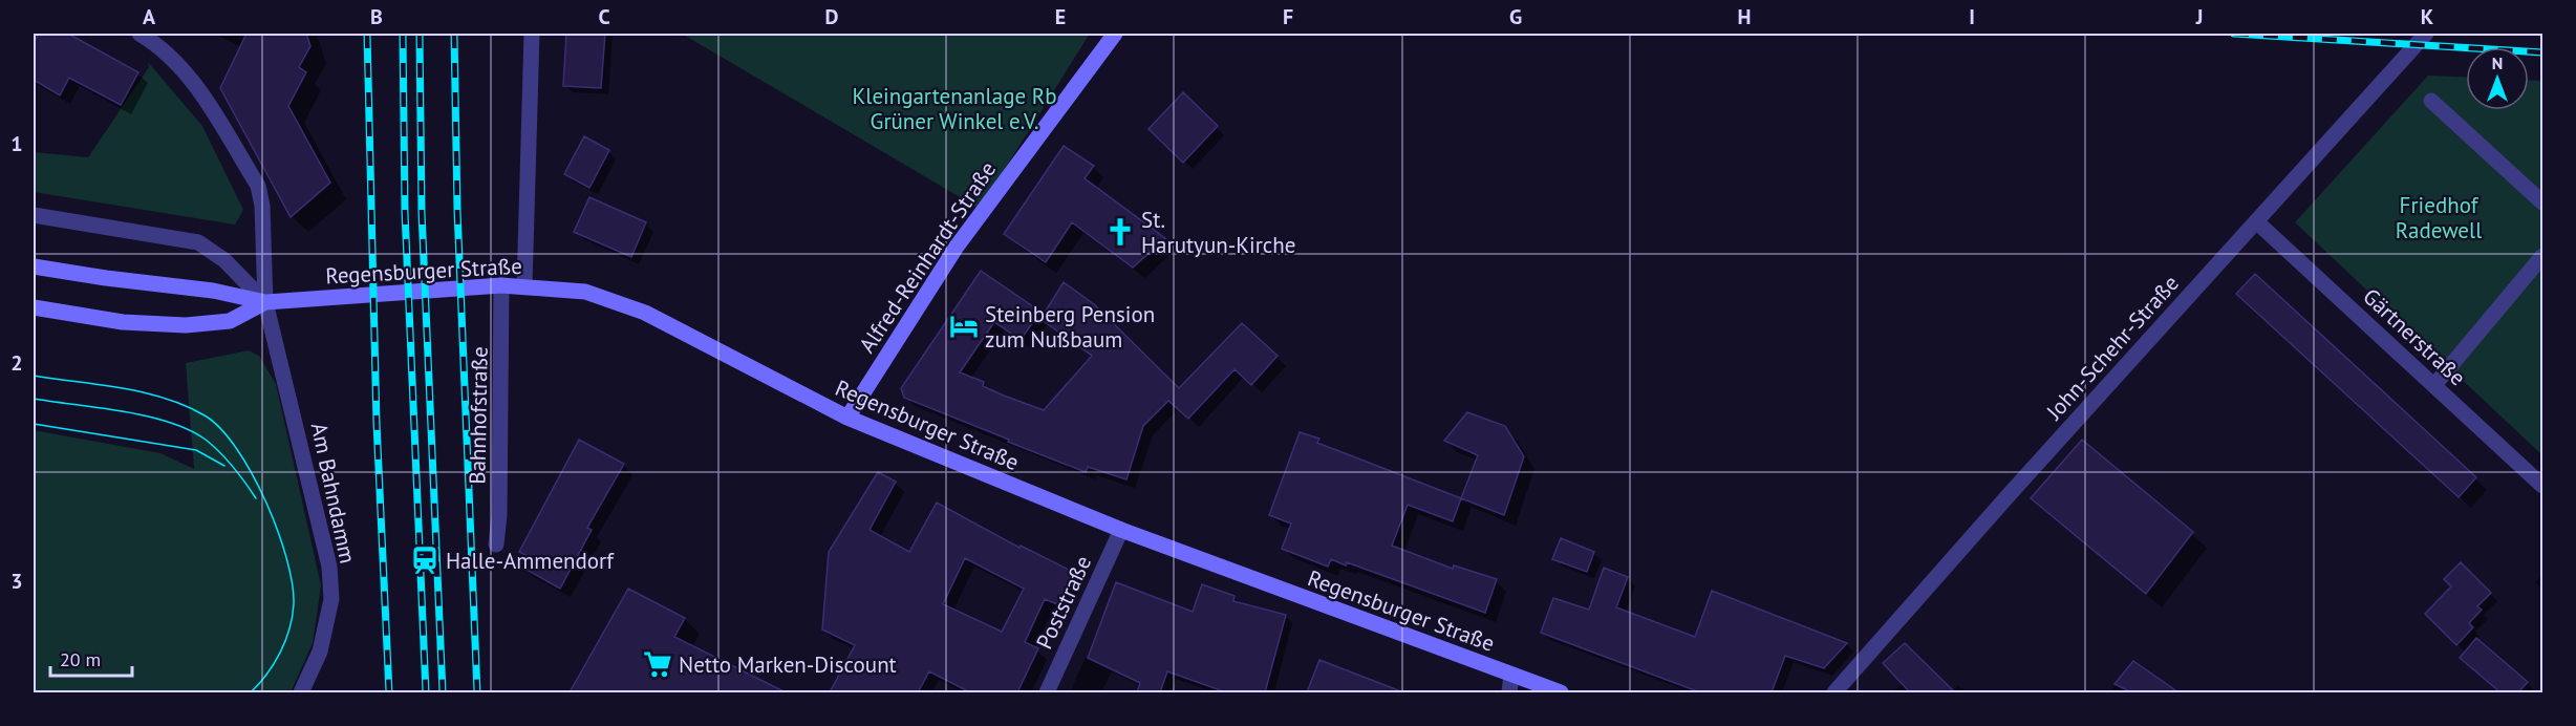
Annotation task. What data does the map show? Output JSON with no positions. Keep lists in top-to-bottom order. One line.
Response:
{"streets":{"main road":["Alfred-Reinhardt-Straße","Regensburger Straße"],"street":["Gärtnerstraße","John-Schehr-Straße","Bahnhofstraße","Am Bahndamm","Poststraße"]},"crossings":[["Alfred-Reinhardt-Straße","Regensburger Straße"],["Regensburger Straße","Bahnhofstraße"],["Regensburger Straße","Am Bahndamm"],["Regensburger Straße","Poststraße"],["Gärtnerstraße","John-Schehr-Straße"]],"parks":["Kleingartenanlage Rb Grüner Winkel e.V.","Friedhof Radewell"],"places":{"church":["St. Harutyun-Kirche"],"hotel":["Steinberg Pension zum Nußbaum"],"station":["Halle-Ammendorf"],"supermarket":["Netto Marken-Discount"]},"scale_bar":"20 m","north":"top","grid":{"columns":["A","B","C","D","E","F","G","H","I","J","K"],"rows":["1","2","3"]}}
